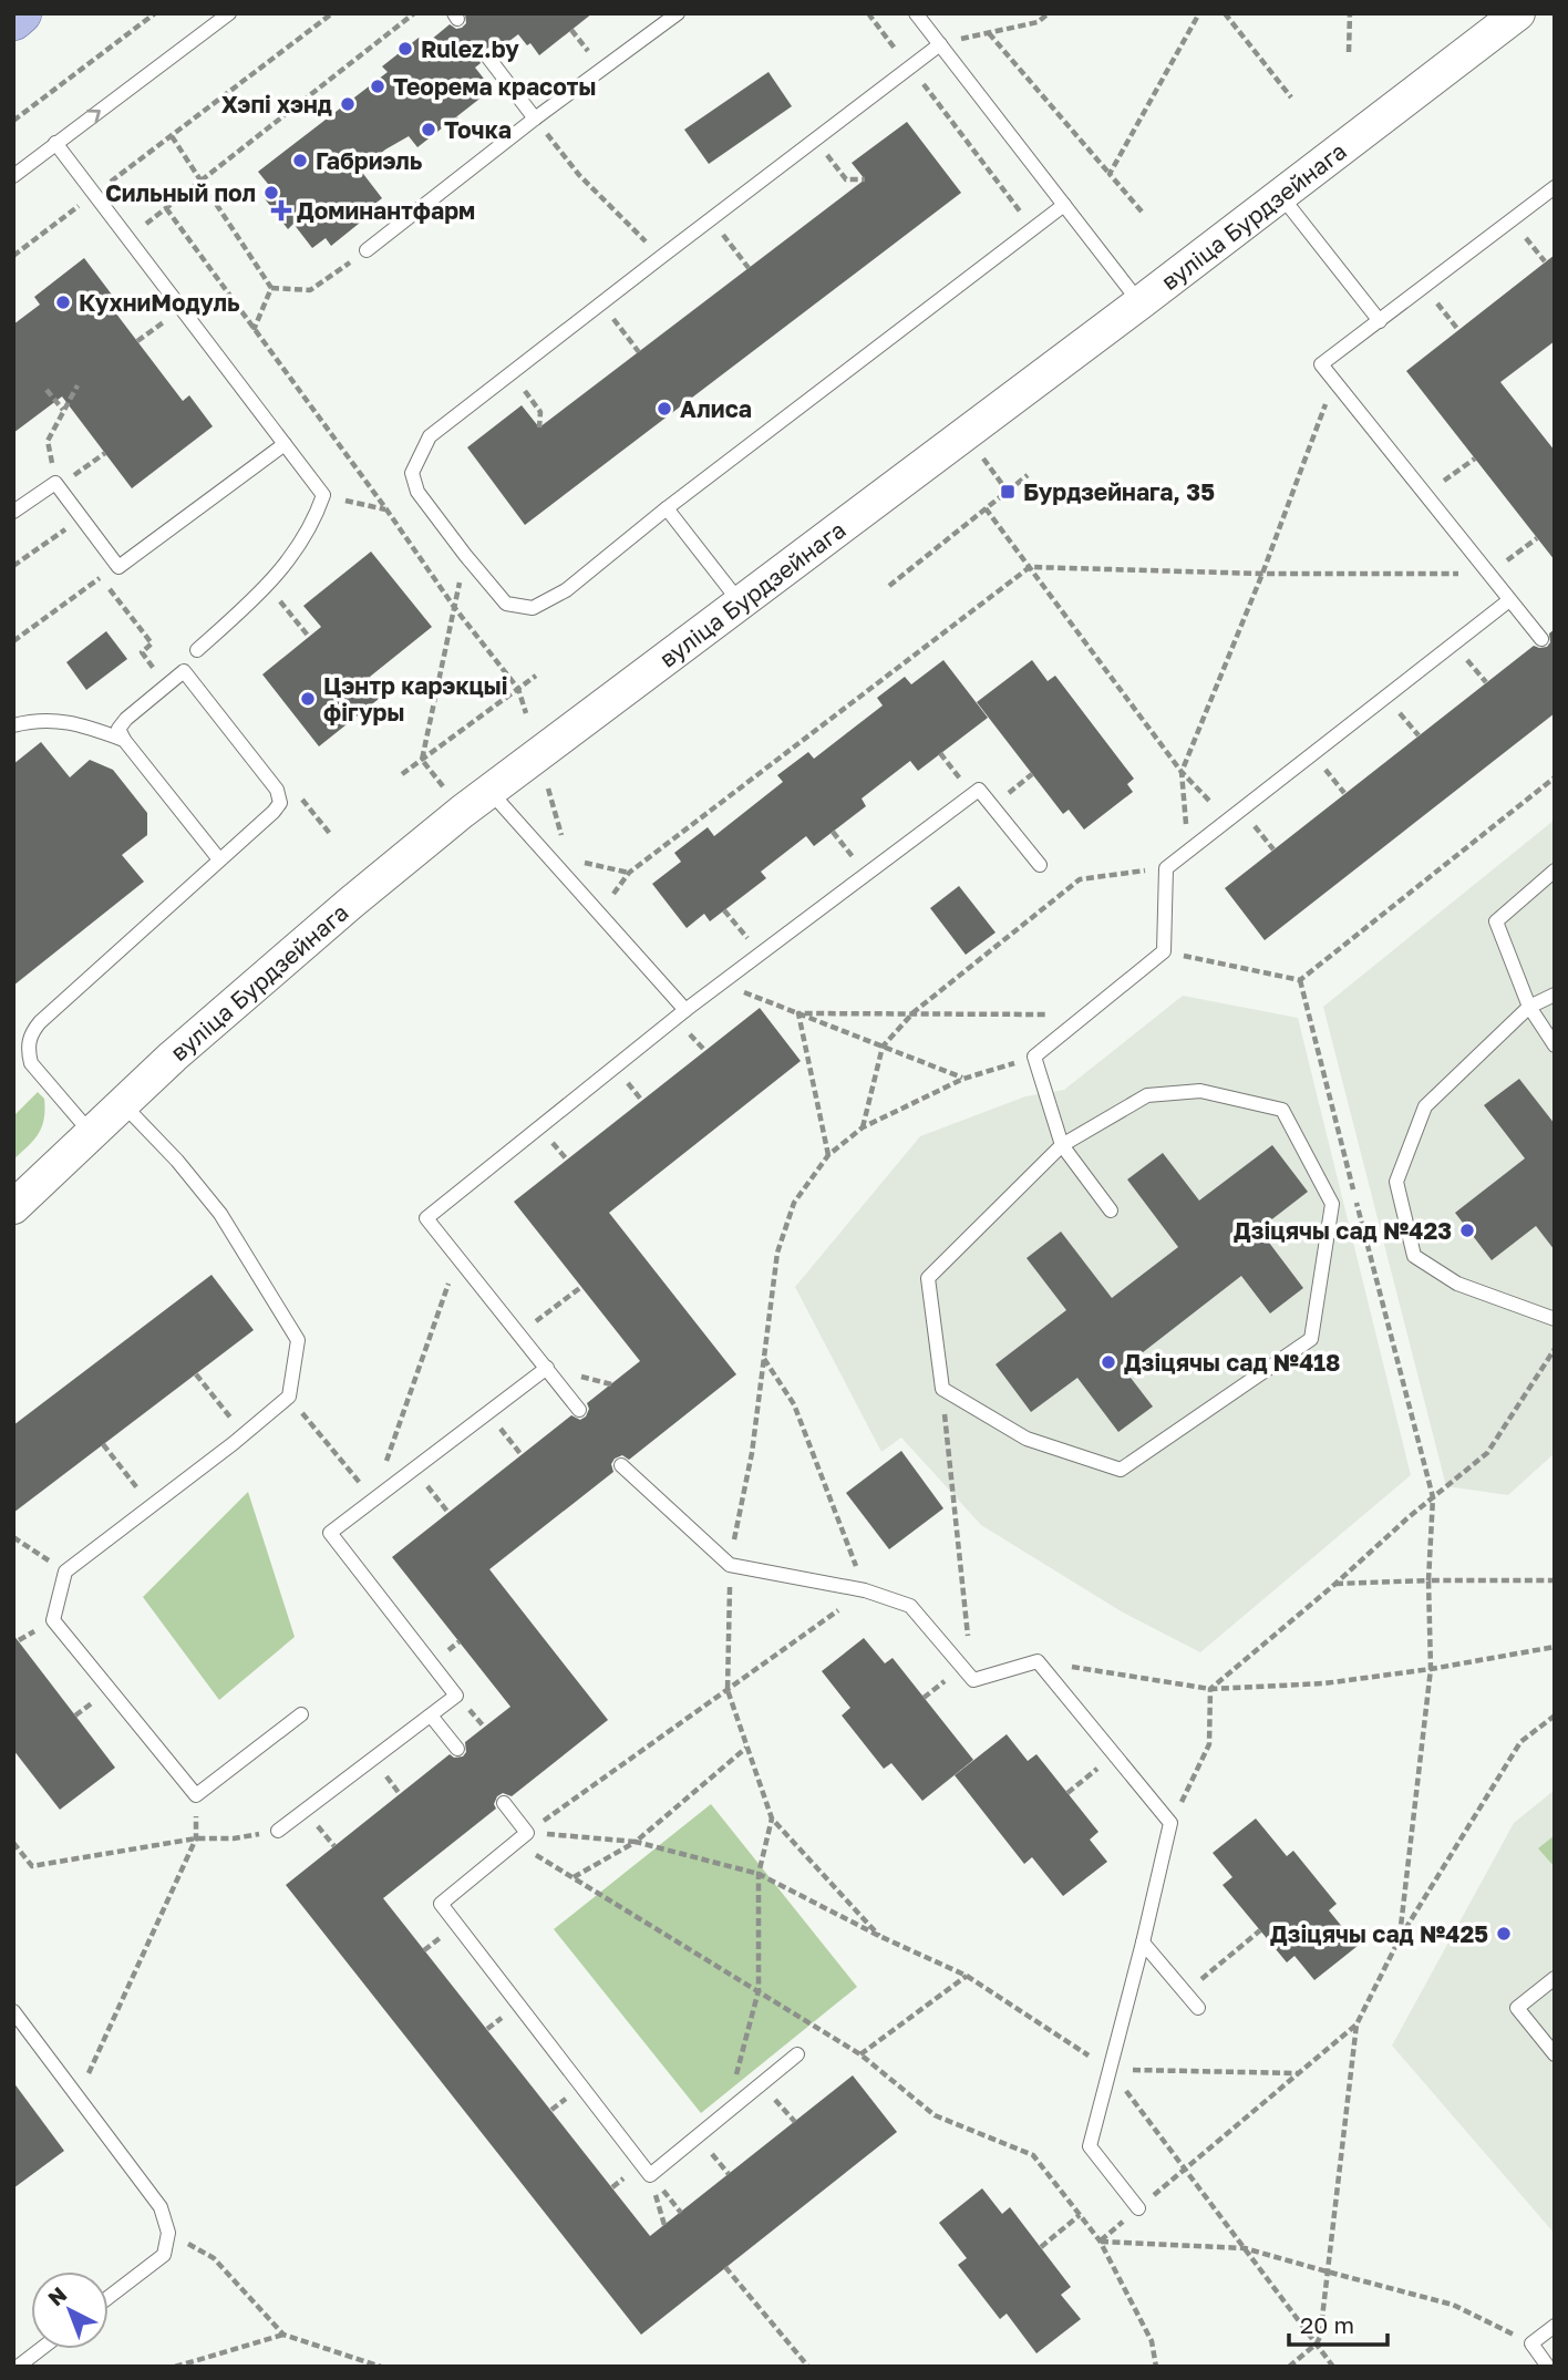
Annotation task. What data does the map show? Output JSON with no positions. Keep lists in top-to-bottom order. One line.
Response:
{"streets":{"street":["вуліца Бурдзейнага"]},"places":{"other":["Rulez.by","Теорема красоты","Хэпі хэнд","Точка","Габриэль","Сильный пол","КухниМодуль","Алиса","Цэнтр карэкцыі фігуры","Дзіцячы сад №423","Дзіцячы сад №418","Дзіцячы сад №425"],"health":["Доминантфарм"],"transit":["Бурдзейнага, 35"]},"scale_bar":"20 m","north":"top left"}
